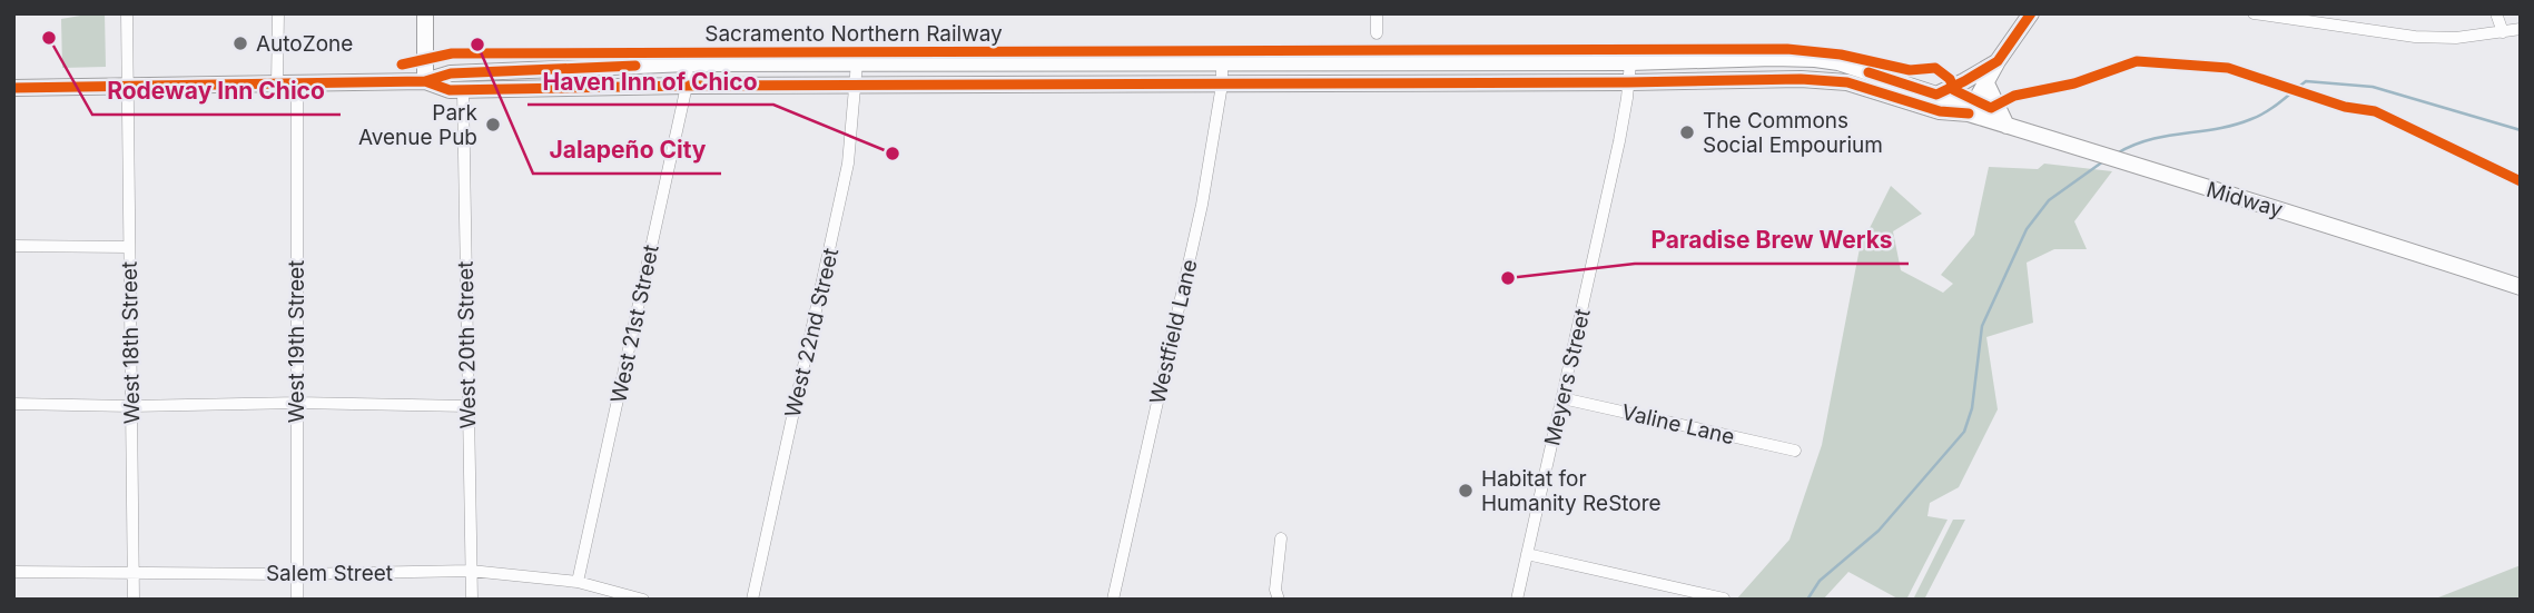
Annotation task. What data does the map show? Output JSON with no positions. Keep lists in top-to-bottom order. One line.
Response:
{"streets":{"main road":["Midway"],"street":["West 21st Street","Westfield Lane","West 22nd Street","West 19th Street","West 18th Street","West 20th Street","Meyers Street","Valine Lane","Salem Street"],"cycle path":["Sacramento Northern Railway"]},"crossings":[["West 21st Street","Salem Street"],["West 19th Street","Salem Street"],["West 18th Street","Salem Street"],["West 20th Street","Salem Street"],["Meyers Street","Valine Lane"]],"places":["Rodeway Inn Chico","AutoZone","Jalapeño City","Park Avenue Pub","The Commons Social Empourium","Haven Inn of Chico","Paradise Brew Werks","Habitat for Humanity ReStore"]}
